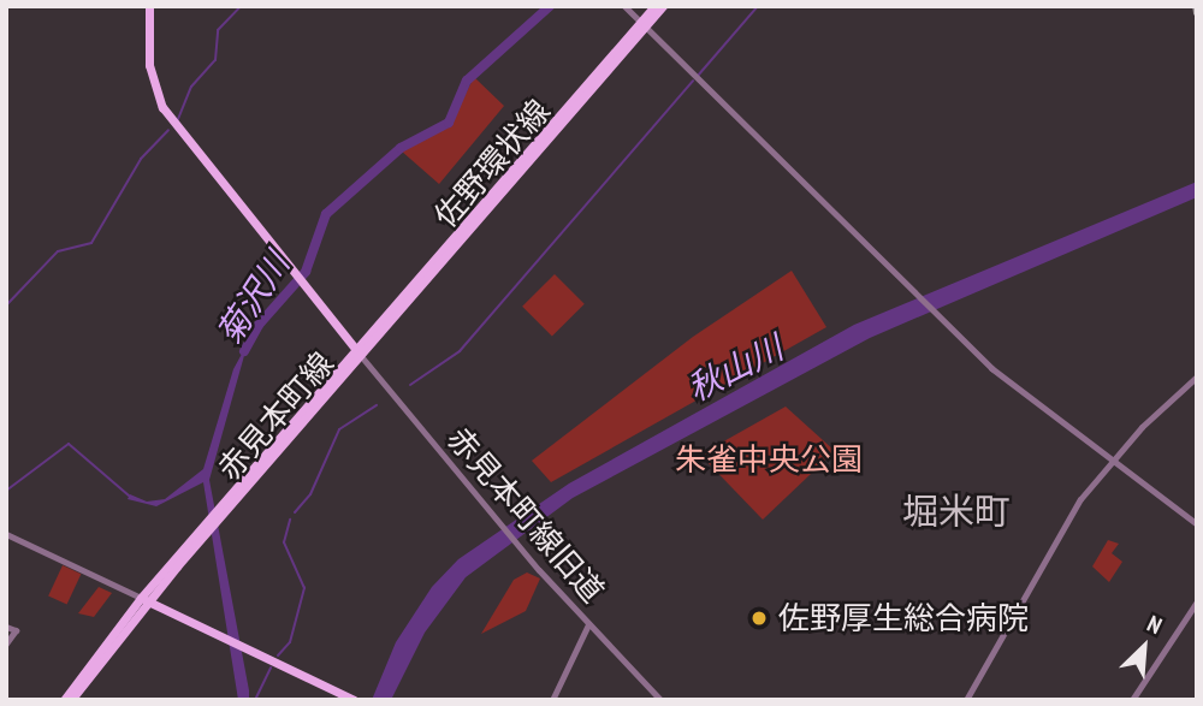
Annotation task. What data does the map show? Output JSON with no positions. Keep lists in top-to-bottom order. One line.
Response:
{"streets":{"main road":["佐野環状線","赤見本町線"],"street":["赤見本町線旧道"]},"crossings":[["佐野環状線","赤見本町線"],["佐野環状線","赤見本町線旧道"],["赤見本町線","赤見本町線旧道"]],"districts":["堀米町"],"water":["菊沢川","秋山川"],"parks":["朱雀中央公園"],"places":["佐野厚生総合病院"],"north":"top right"}
